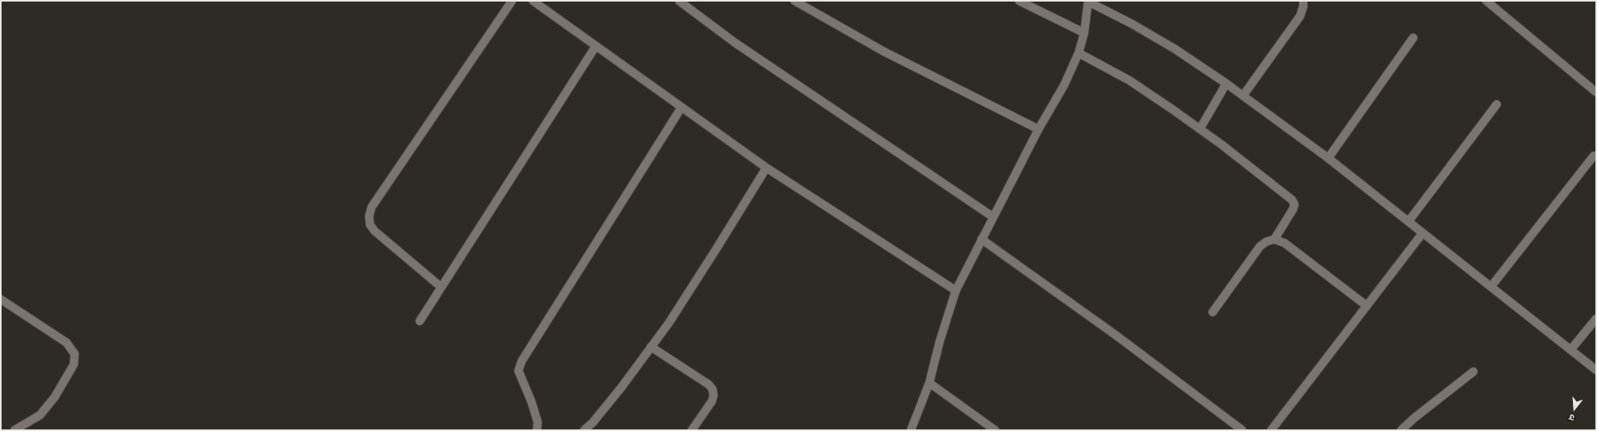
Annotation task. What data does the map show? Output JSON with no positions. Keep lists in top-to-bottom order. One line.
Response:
{"north":"bottom"}
